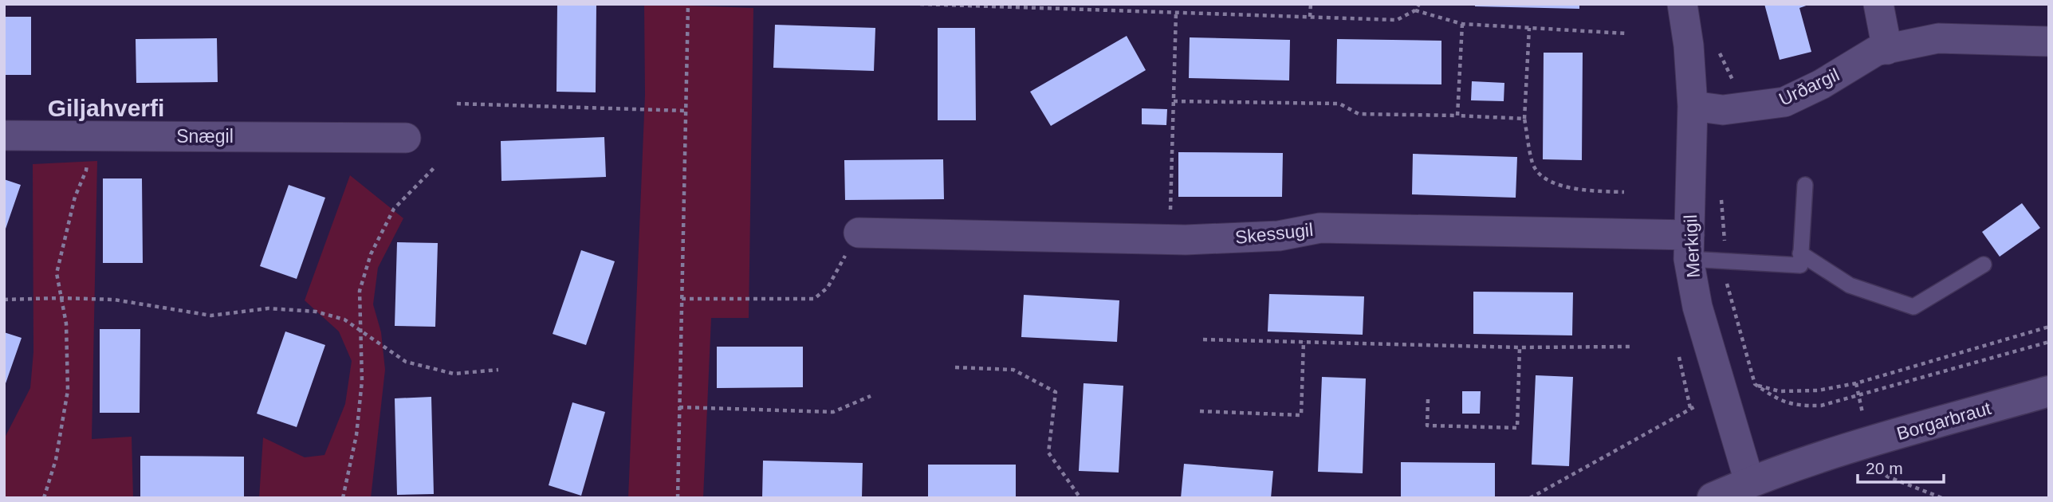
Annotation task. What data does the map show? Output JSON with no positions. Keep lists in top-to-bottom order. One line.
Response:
{"streets":{"street":["Urðargil","Snægil","Skessugil","Merkigil","Borgarbraut"]},"crossings":[["Urðargil","Merkigil"],["Skessugil","Merkigil"],["Merkigil","Borgarbraut"]],"districts":["Giljahverfi"],"scale_bar":"20 m"}
